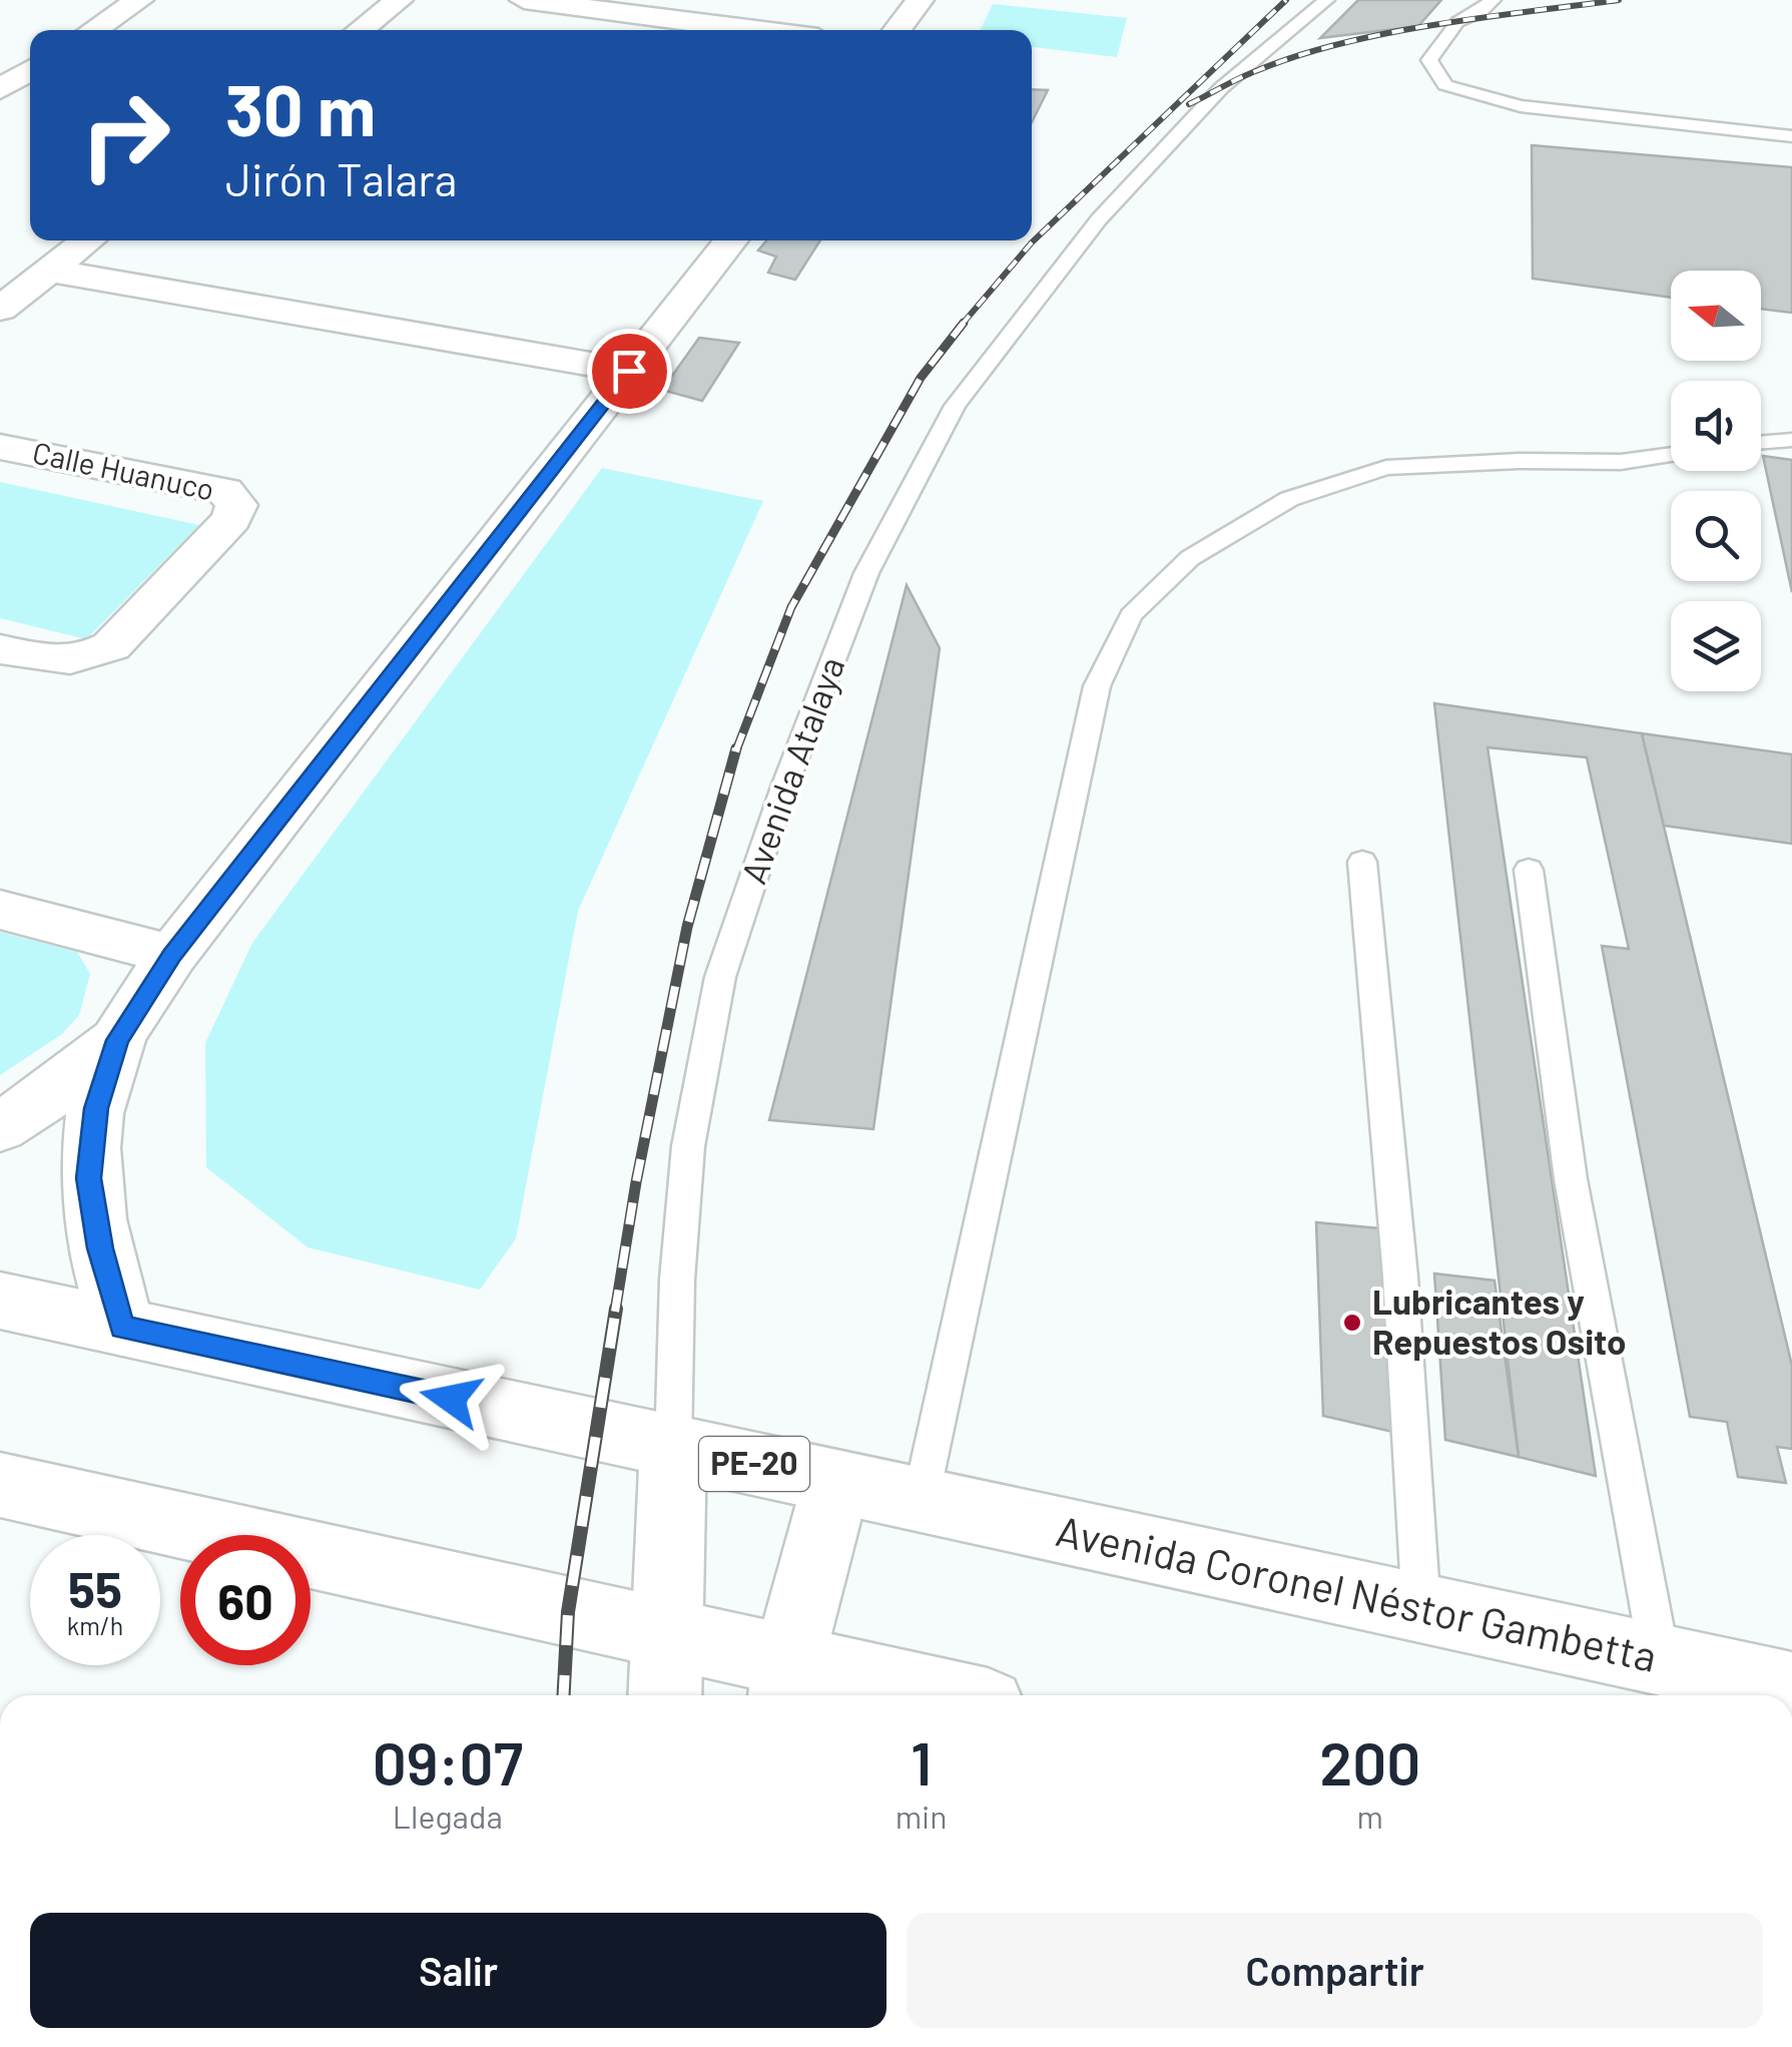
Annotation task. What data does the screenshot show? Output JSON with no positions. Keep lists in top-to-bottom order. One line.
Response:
{"streets":{"street":["Calle Huanuco","Avenida Atalaya","PE-20","Avenida Coronel Néstor Gambetta"]},"crossings":[["Avenida Atalaya","PE-20"],["PE-20","Avenida Coronel Néstor Gambetta"]],"places":["Lubricantes y Repuestos Osito"],"north":"left","page":{"turn":["30 m","Jirón Talara"],"speed":"55 km/h","limit":"60","eta":["09:07","Llegada","1","min","200","m"],"buttons":["Salir","Compartir"]}}
